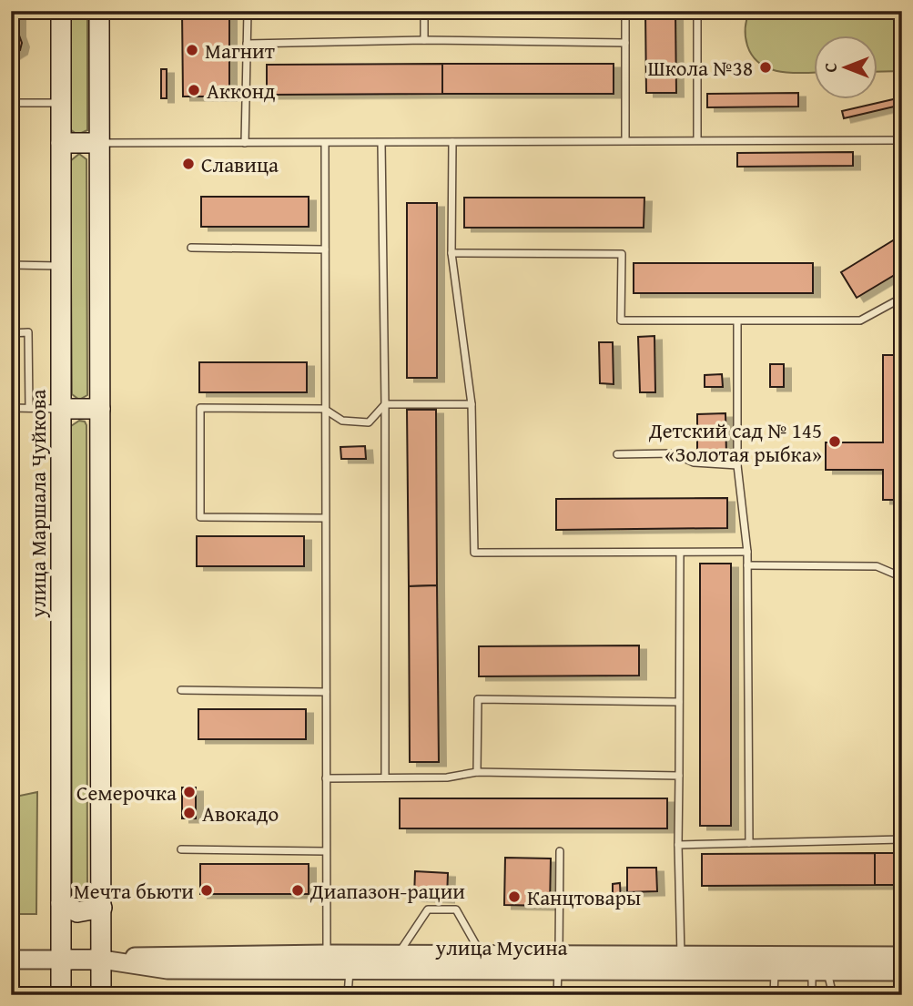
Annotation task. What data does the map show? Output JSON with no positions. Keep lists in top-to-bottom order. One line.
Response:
{"streets":{"main road":["улица Маршала Чуйкова","улица Мусина"]},"crossings":[["улица Маршала Чуйкова","улица Мусина"]],"places":["Магнит","Школа №38","Акконд","Славица","Детский сад № 145 «Золотая рыбка»","Семерочка","Авокадо","Мечта бьюти","Диапазон-рации","Канцтовары"],"north":"left"}
